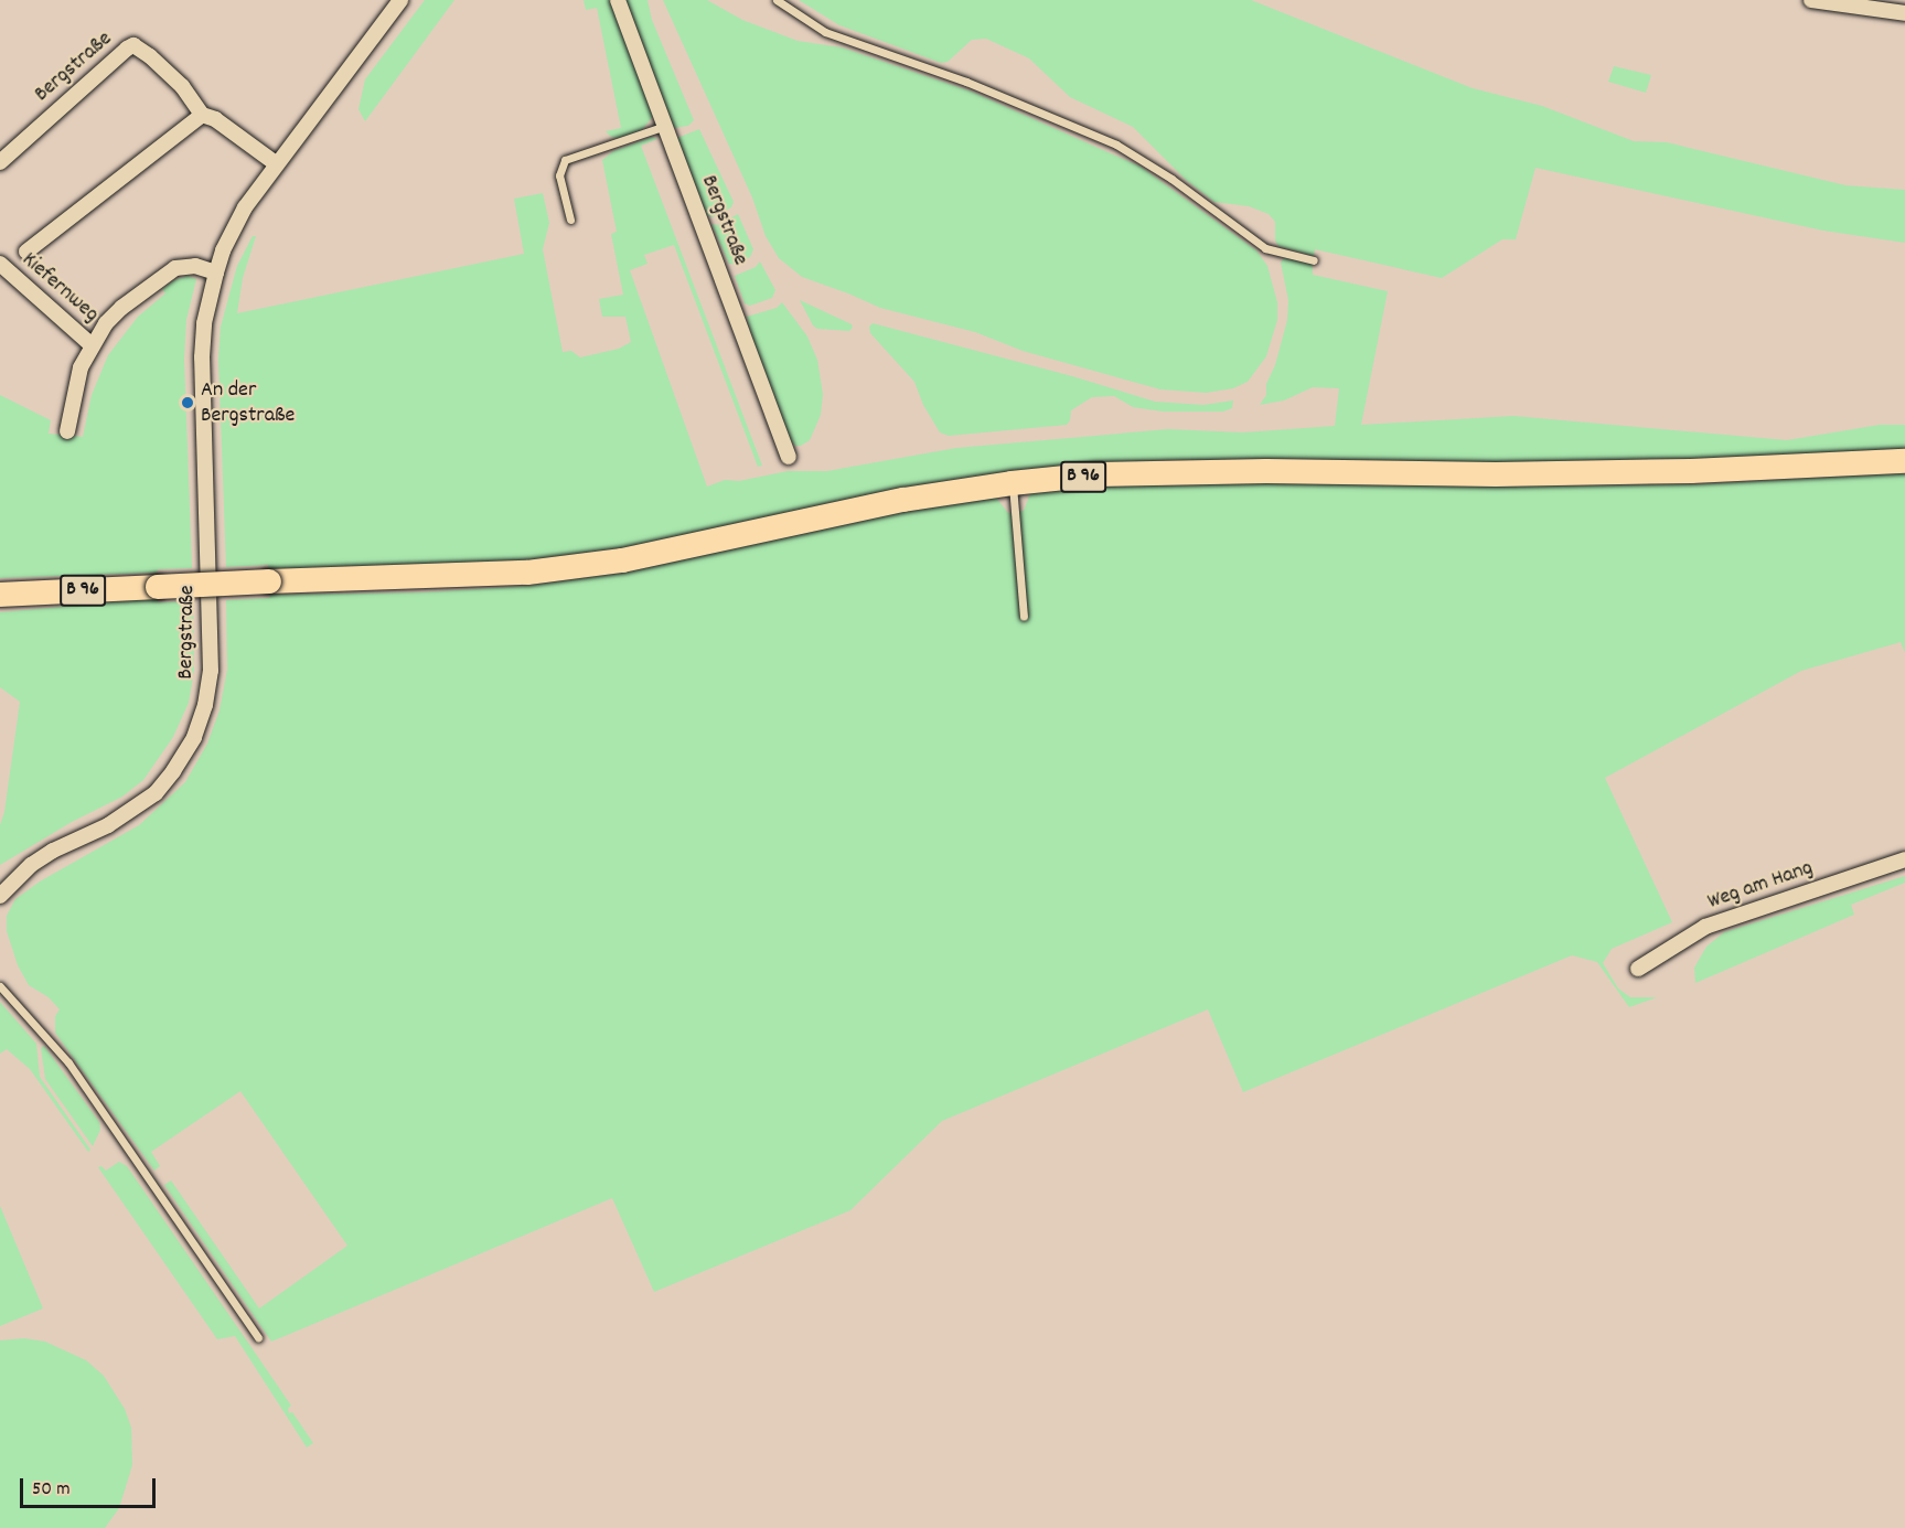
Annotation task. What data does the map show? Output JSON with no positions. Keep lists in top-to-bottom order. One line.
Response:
{"streets":{"main road":["B 96"],"street":["Bergstraße","Kiefernweg","Weg am Hang"]},"places":["An der Bergstraße"],"scale_bar":"50 m"}
